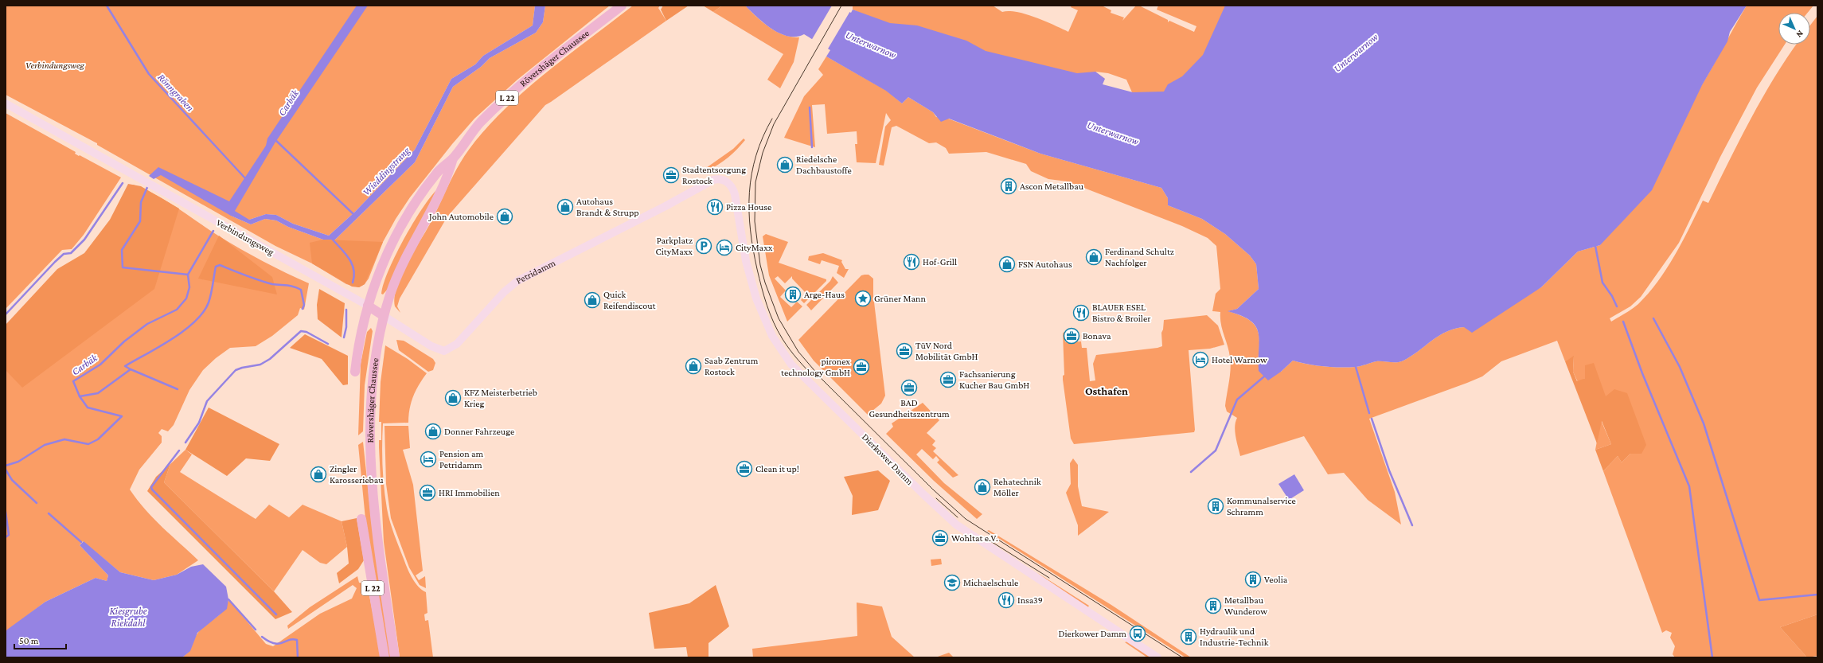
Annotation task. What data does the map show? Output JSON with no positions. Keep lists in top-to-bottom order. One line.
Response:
{"streets":{"main road":["Rövershäger Chaussee","L 22","Petridamm"],"street":["Verbindungsweg","Dierkower Damm"]},"crossings":[["Rövershäger Chaussee","Verbindungsweg"],["Rövershäger Chaussee","Petridamm"],["Verbindungsweg","Petridamm"],["Petridamm","Dierkower Damm"]],"districts":["Osthafen"],"water":["Unterwarnow","Rönngraben","Carbäk","Wieddingstrang","Kiesgrube Riekdahl"],"parks":["Verbindungsweg"],"places":{"shop":["Riedelsche Dachbaustoffe","Autohaus Brandt & Strupp","John Automobile","Ferdinand Schultz Nachfolger","FSN Autohaus","Quick Reifendiscout","Saab Zentrum Rostock","KFZ Meisterbetrieb Krieg","Donner Fahrzeuge","Zingler Karosseriebau","Rehatechnik Möller"],"office":["Stadtentsorgung Rostock","Bonava","TüV Nord Mobilität GmbH","pironex technology GmbH","Fachsanierung Kucher Bau GmbH","BAD Gesundheitszentrum","Clean it up!","HRI Immobilien","Wohltat e.V."],"building":["Ascon Metallbau","Arge-Haus","Kommunalservice Schramm","Veolia","Metallbau Wunderow","Hydraulik und Industrie-Technik"],"restaurant":["Pizza House","Hof-Grill","BLAUER ESEL Bistro & Broiler","Insa39"],"parking":["Parkplatz CityMaxx"],"hotel":["CityMaxx","Hotel Warnow","Pension am Petridamm"],"place":["Grüner Mann"],"school or university":["Michaelschule"],"bus stop":["Dierkower Damm"]},"scale_bar":"50 m","north":"bottom right"}
